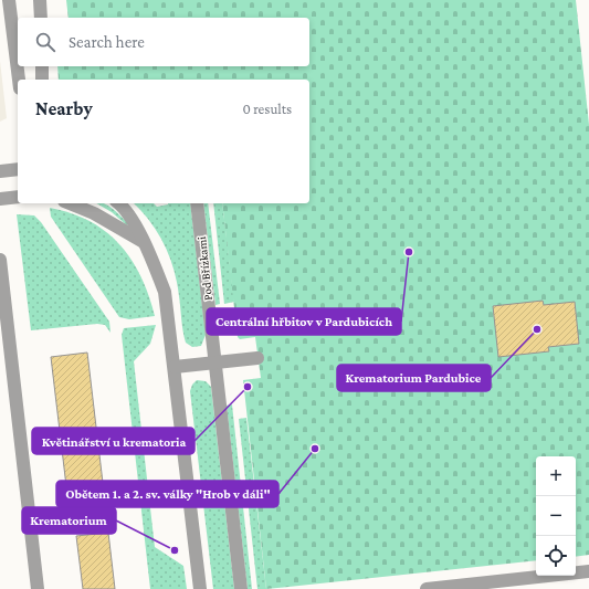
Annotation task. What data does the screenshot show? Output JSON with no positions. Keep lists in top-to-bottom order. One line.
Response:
{"streets":{"street":["Pod Břízkami"]},"places":["Centrální hřbitov v Pardubicích","Krematorium Pardubice","Květinářství u krematoria","Obětem 1. a 2. sv. války \"Hrob v dáli\"","Krematorium"],"page":{"search":"Search here","heading":["Nearby","0 results"],"map_buttons":["+","−"]}}
